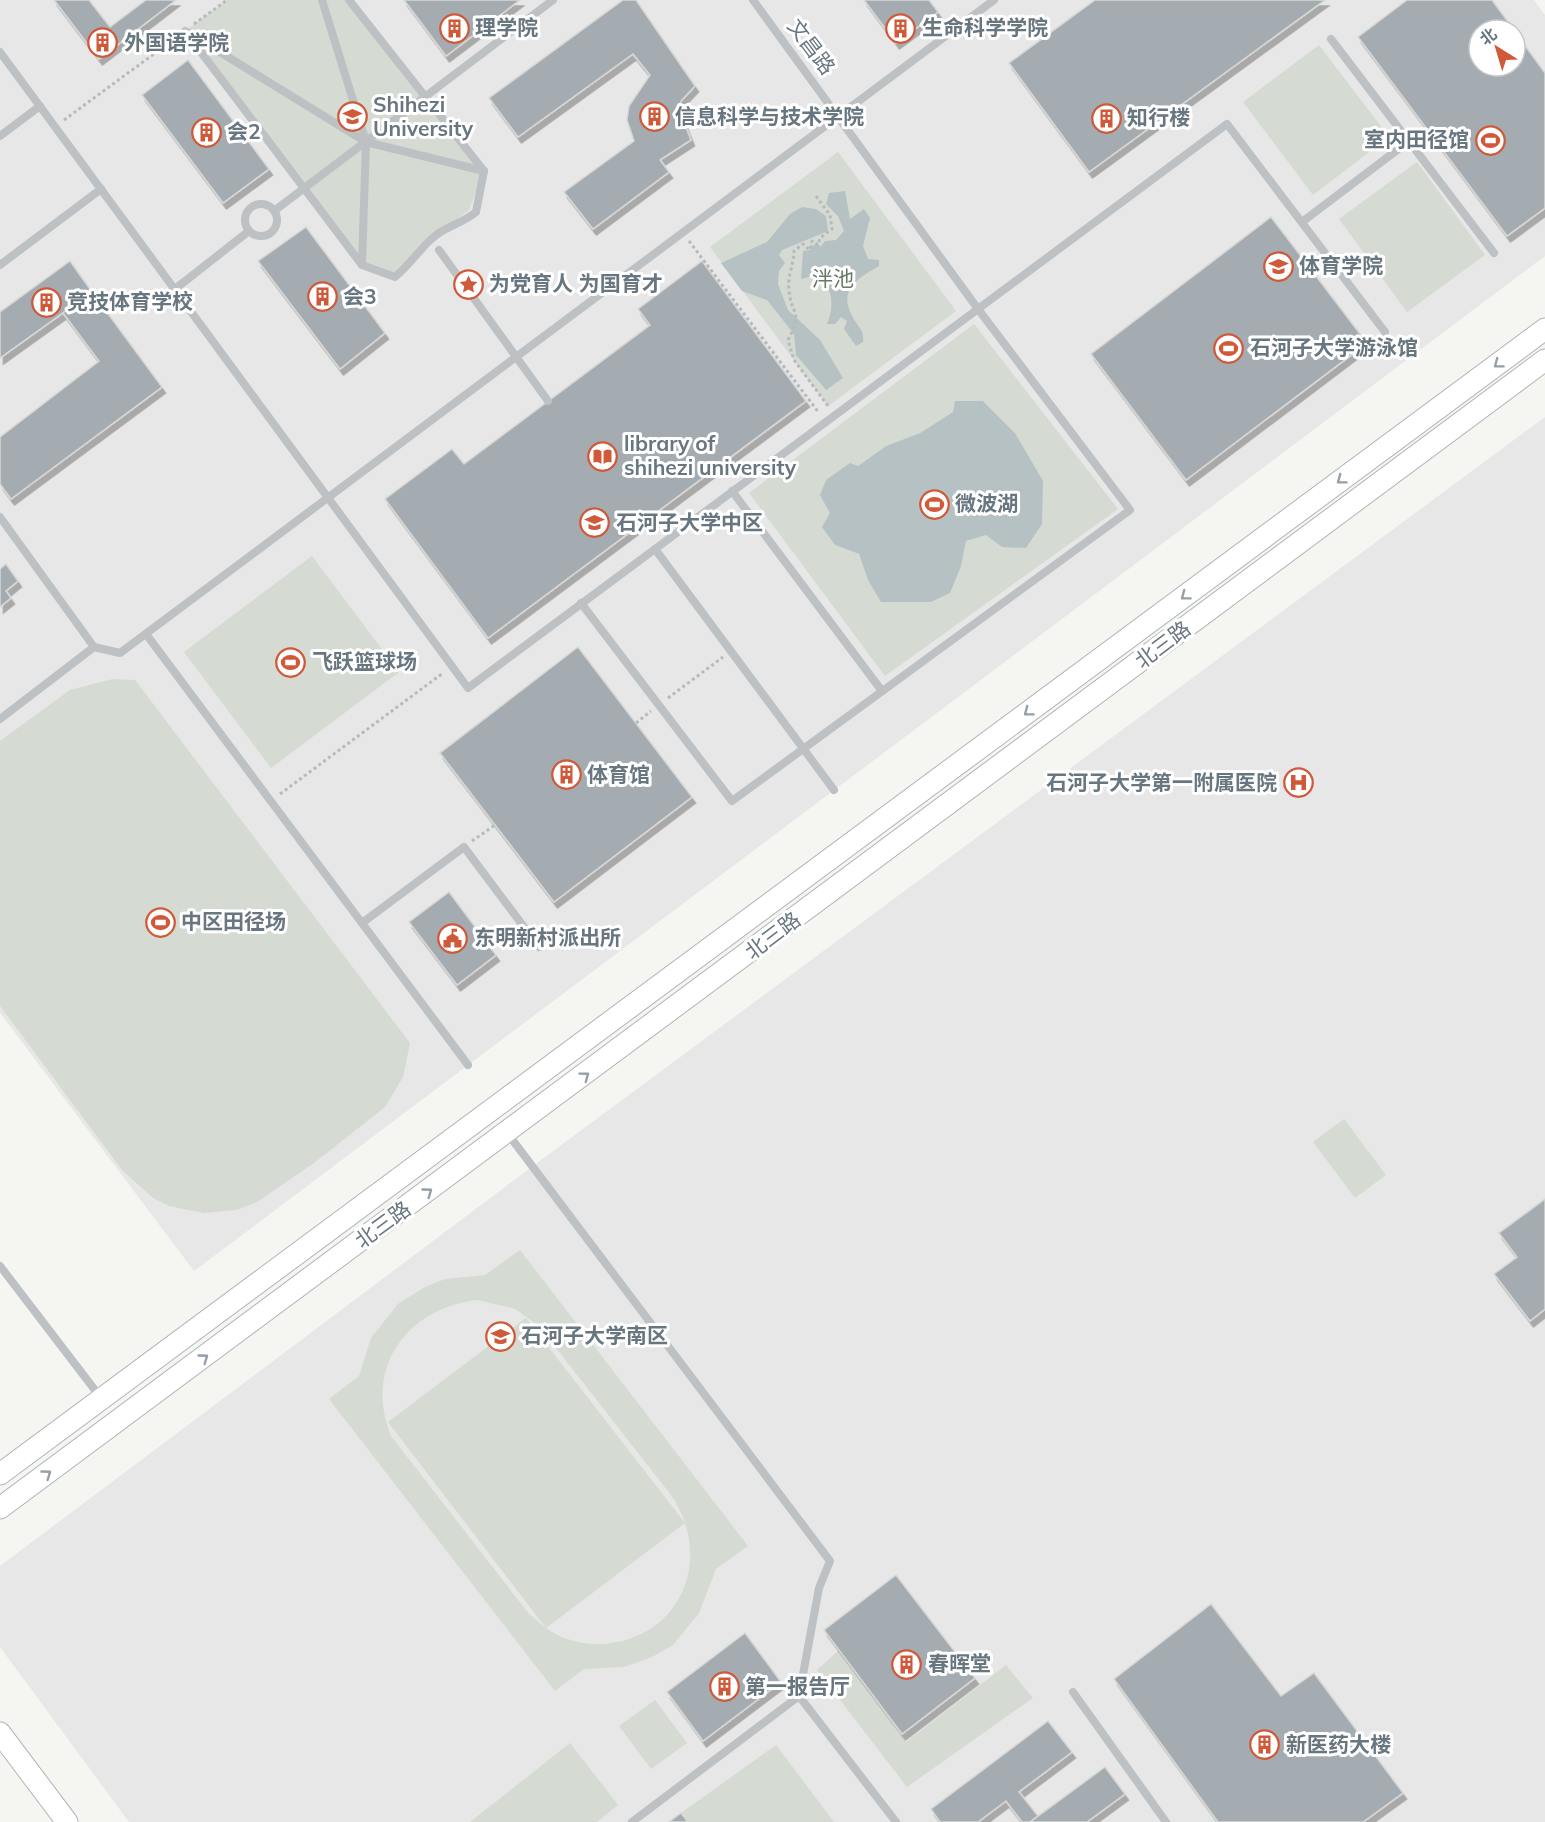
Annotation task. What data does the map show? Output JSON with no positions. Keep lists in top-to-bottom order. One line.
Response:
{"streets":{"main road":["北三路"],"lane":["文昌路"]},"parks":["泮池"],"places":{"building":["理学院","生命科学学院","外国语学院","信息科学与技术学院","知行楼","会2","会3","竞技体育学校","体育馆","春晖堂","第一报告厅","新医药大楼"],"school or university":["Shihezi University","体育学院","石河子大学中区","石河子大学南区"],"sports":["室内田径馆","石河子大学游泳馆","微波湖","飞跃篮球场","中区田径场"],"place":["为党育人 为国育才"],"library":["library of shihezi university"],"hospital":["石河子大学第一附属医院"],"public building":["东明新村派出所"]},"north":"top left"}
